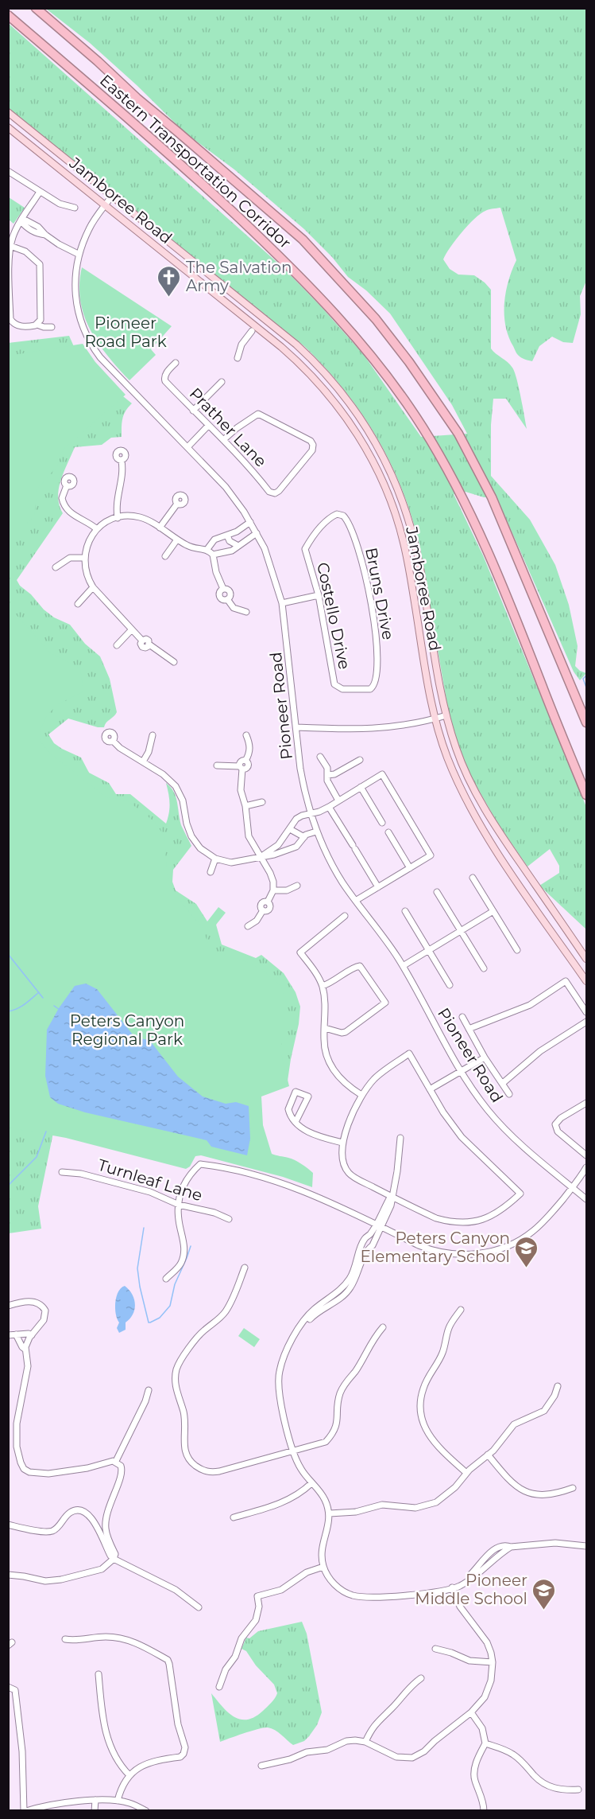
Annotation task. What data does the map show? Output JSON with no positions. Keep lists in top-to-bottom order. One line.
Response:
{"streets":{"highway":["Eastern Transportation Corridor"],"main road":["Jamboree Road"],"street":["Prather Lane","Bruns Drive","Costello Drive","Pioneer Road","Turnleaf Lane"]},"crossings":[["Jamboree Road","Pioneer Road"],["Bruns Drive","Costello Drive"]],"parks":["Pioneer Road Park","Peters Canyon Regional Park"],"places":{"church":["The Salvation Army"],"school or university":["Peters Canyon Elementary School","Pioneer Middle School"]}}
